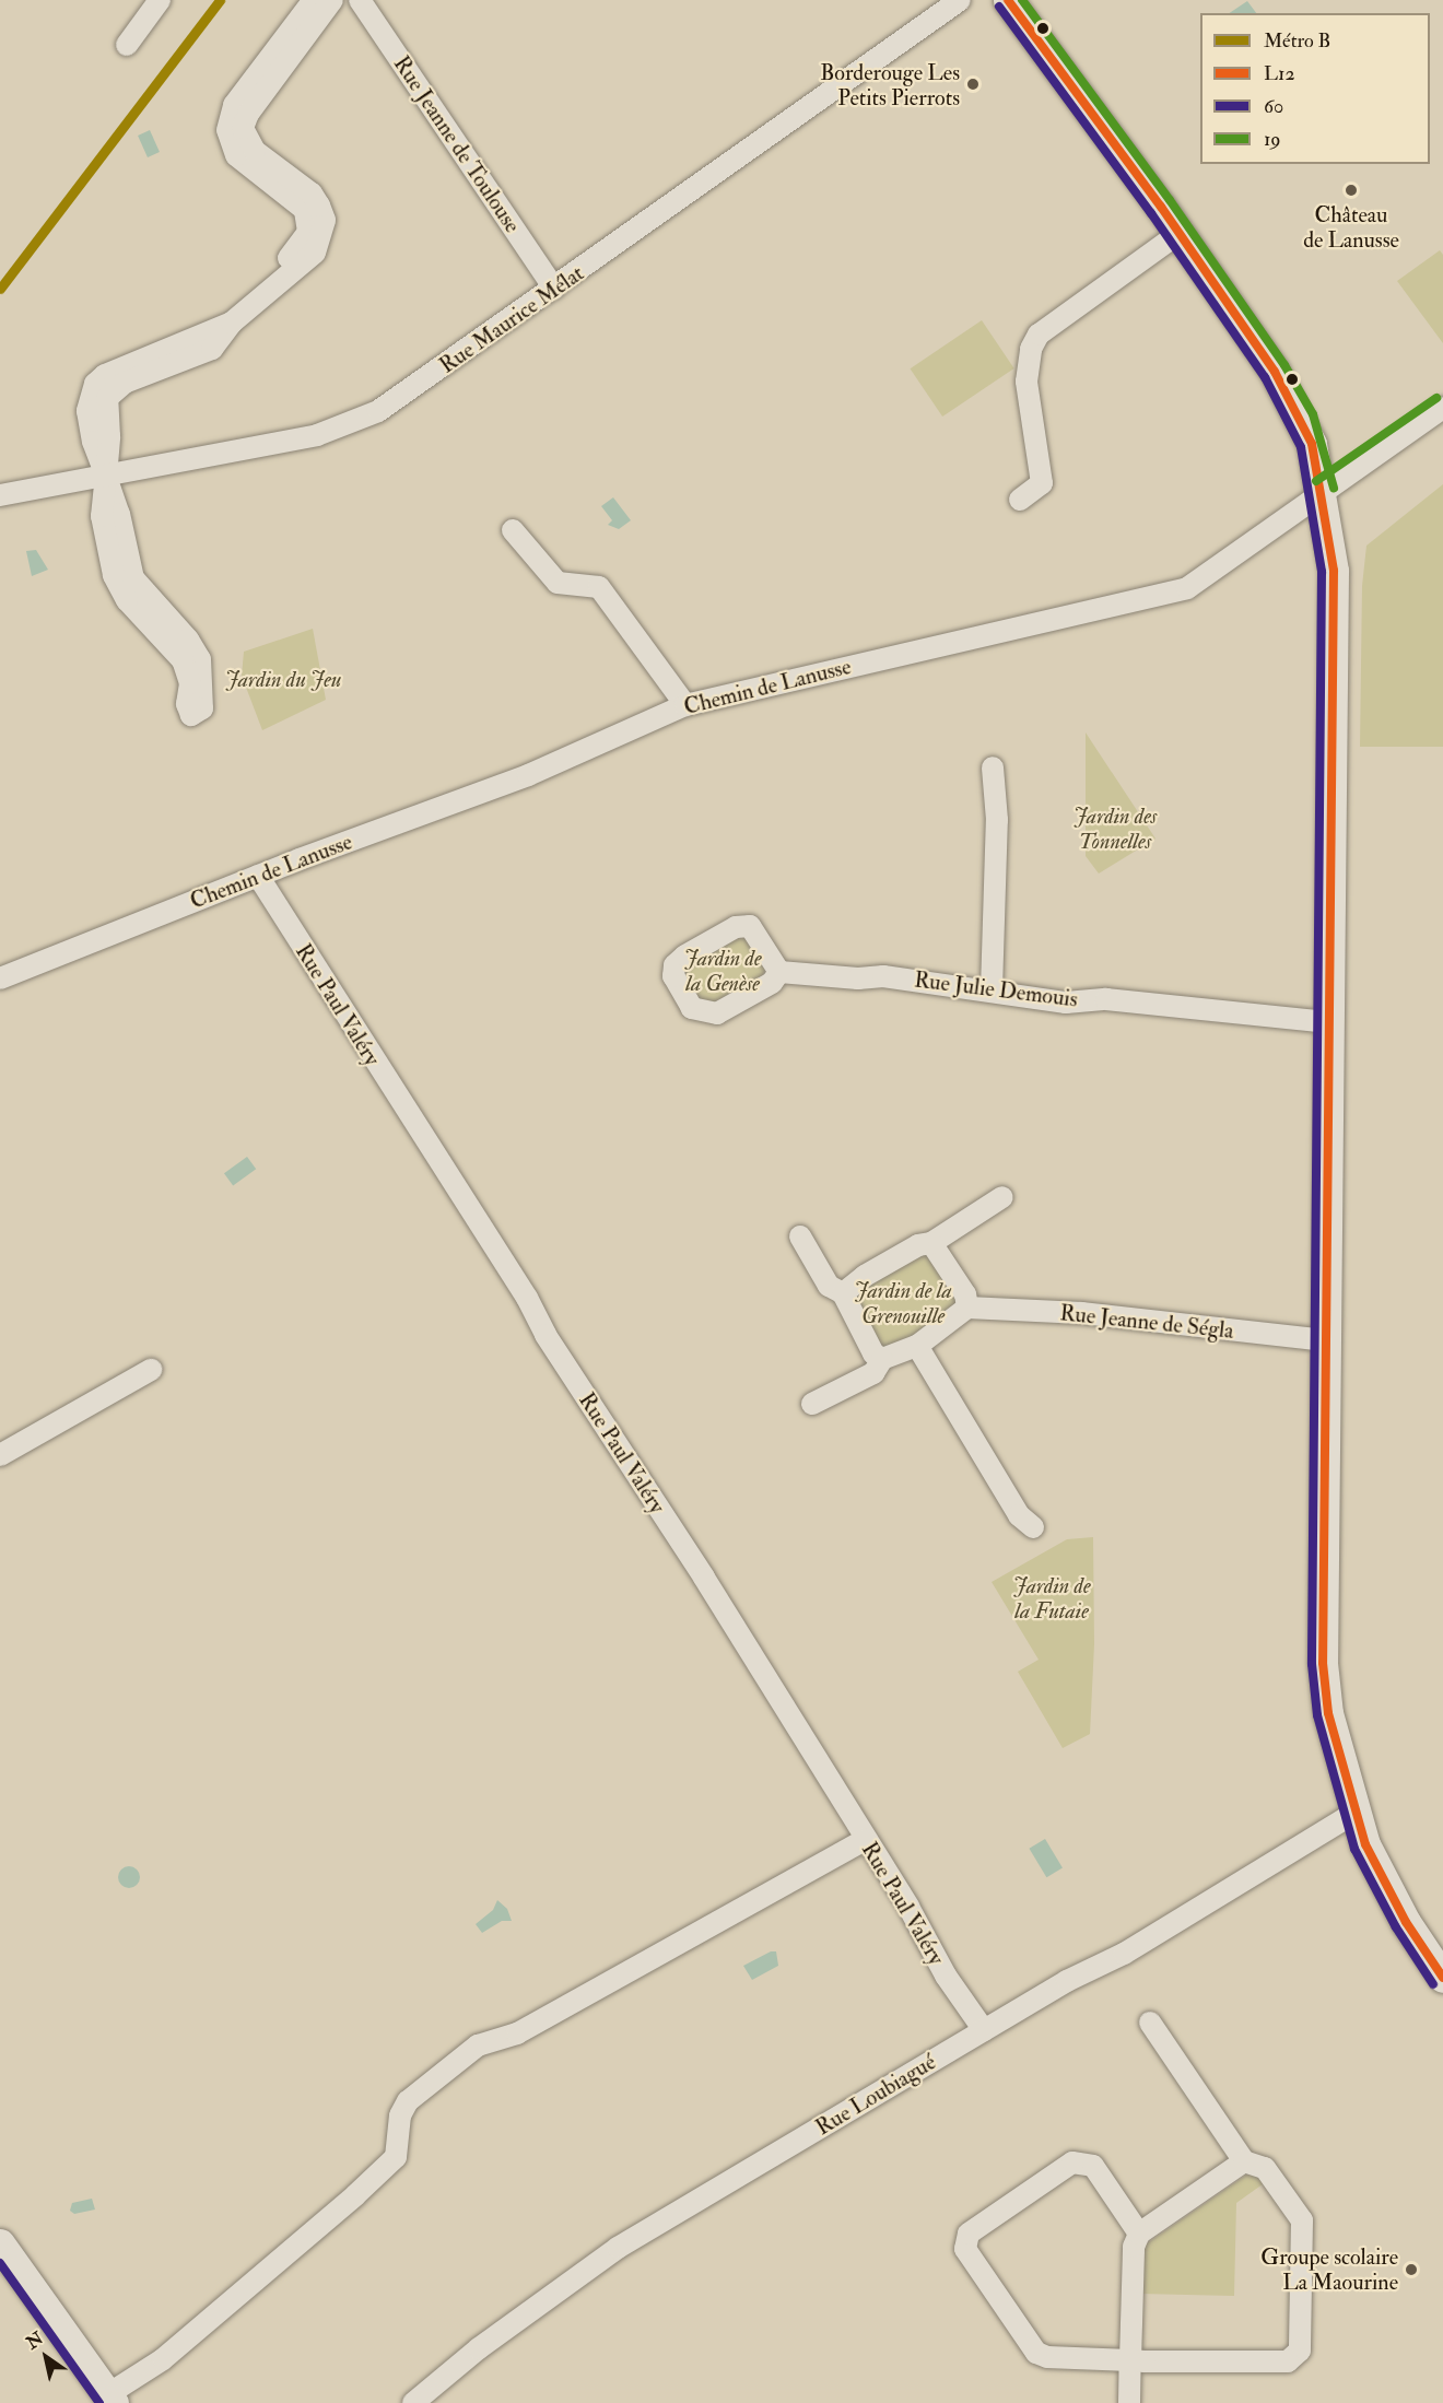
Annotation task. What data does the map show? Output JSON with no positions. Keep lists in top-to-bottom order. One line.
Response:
{"streets":{"street":["Rue Jeanne de Toulouse","Rue Maurice Mélat","Chemin de Lanusse","Rue Julie Demouis","Rue Paul Valéry","Rue Jeanne de Ségla","Rue Loubiagué"]},"crossings":[["Rue Jeanne de Toulouse","Rue Maurice Mélat"],["Chemin de Lanusse","Rue Paul Valéry"],["Rue Paul Valéry","Rue Loubiagué"]],"parks":["Jardin du Jeu","Jardin des Tonnelles","Jardin de la Genèse","Jardin de la Grenouille","Jardin de la Futaie"],"places":["Borderouge Les Petits Pierrots","Château de Lanusse","Groupe scolaire La Maourine"],"lines":["metro line B","transit line L12","transit line 19","transit line 60"],"legend":["Métro B","L12","60","19"],"north":"top left"}
